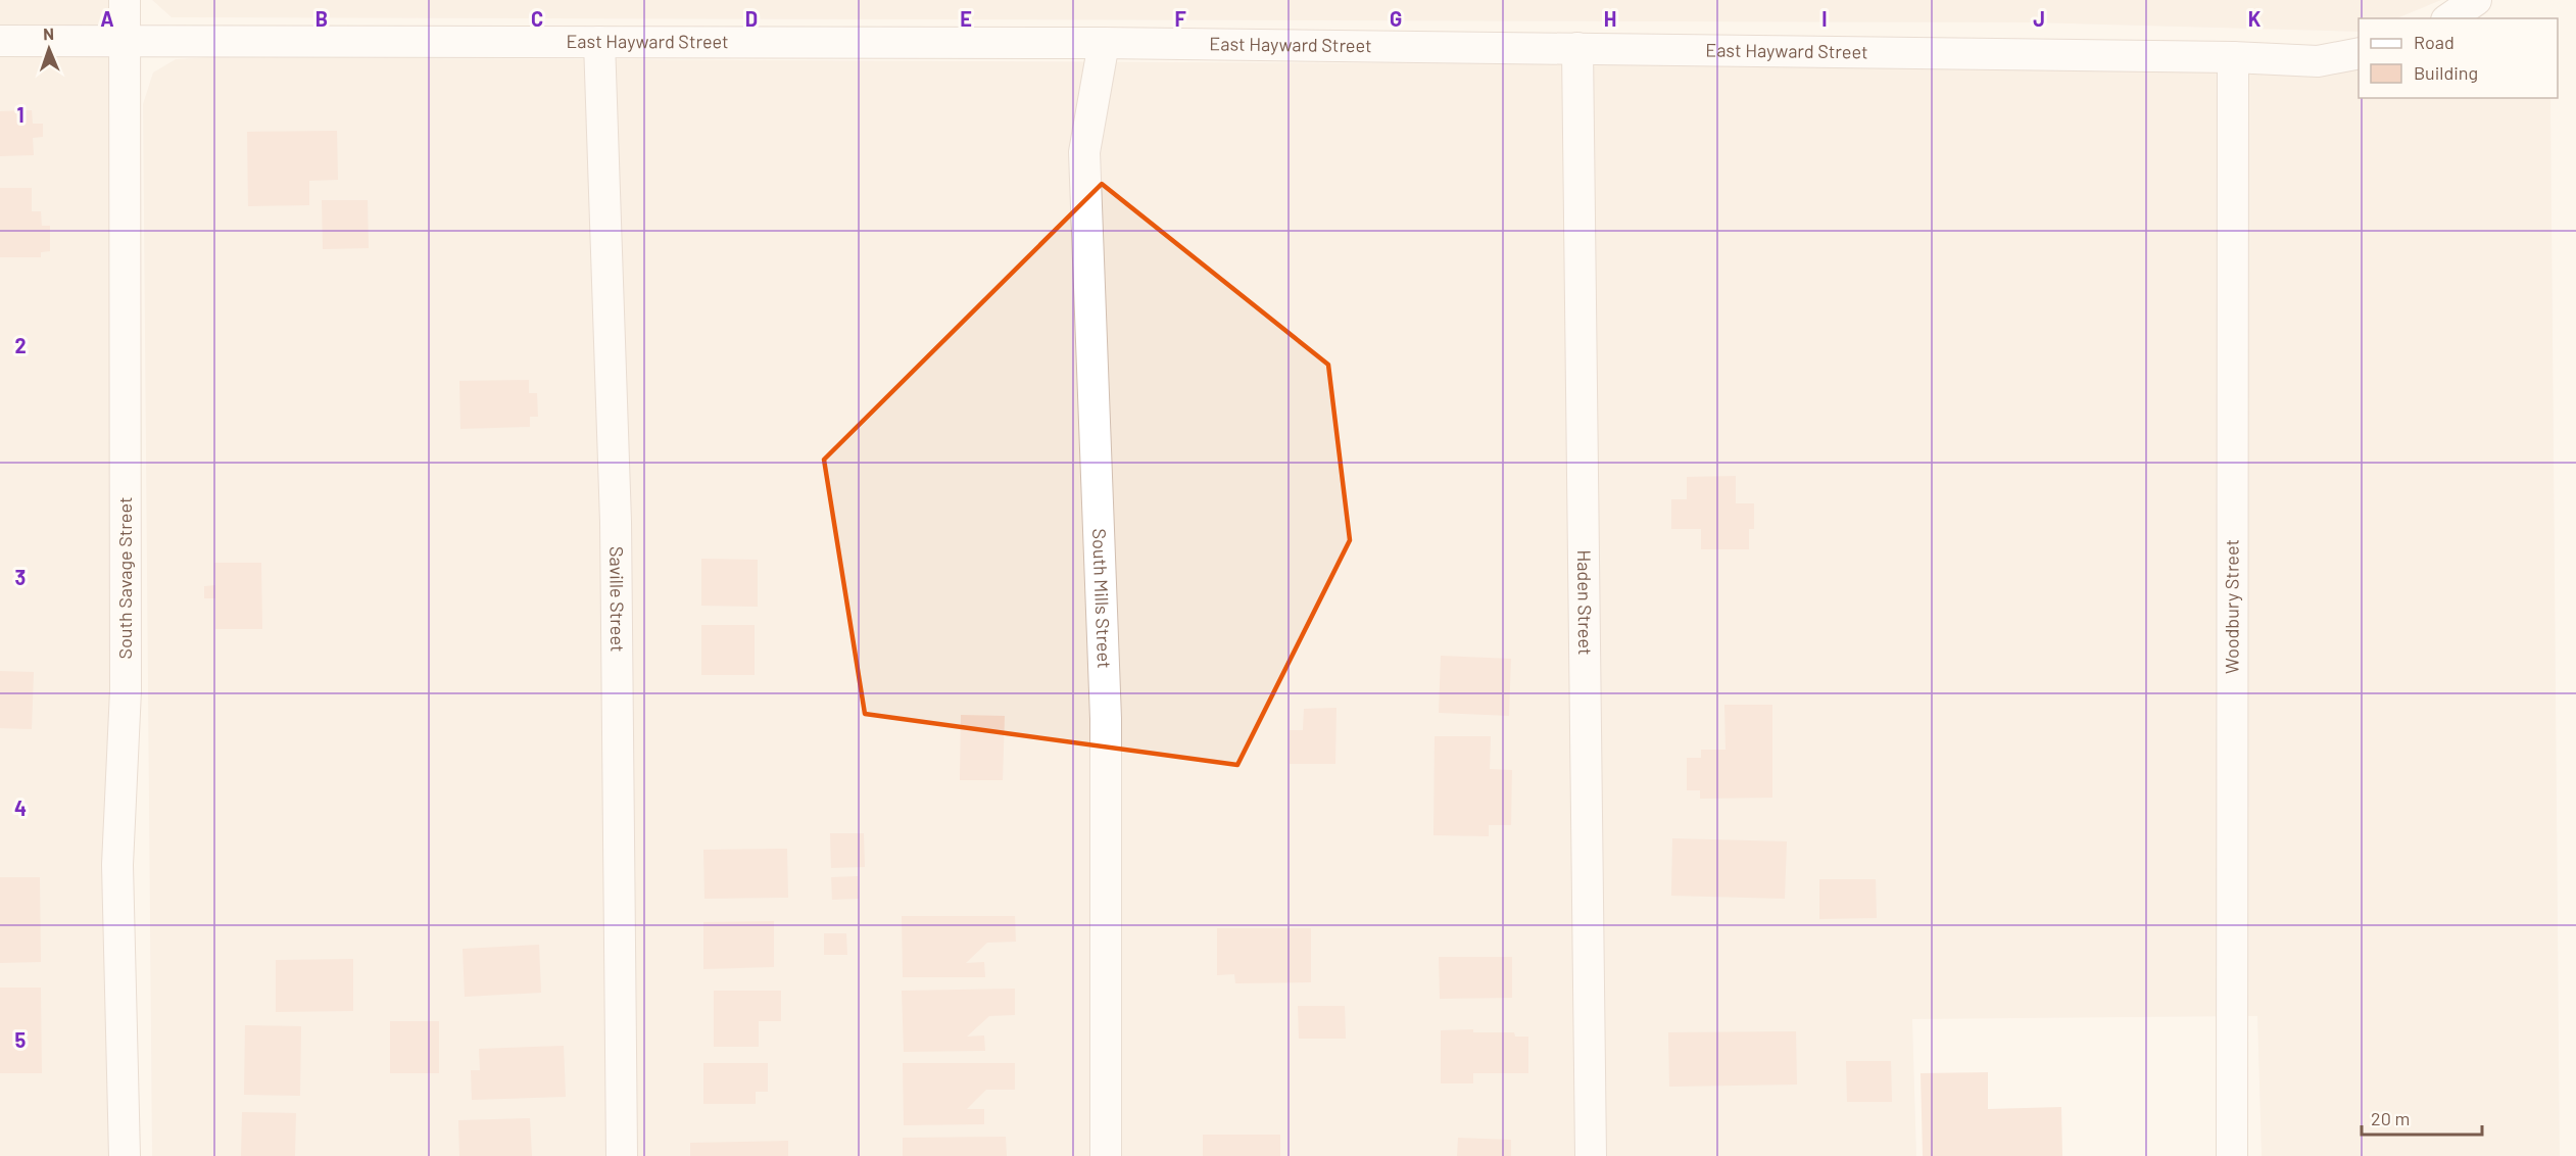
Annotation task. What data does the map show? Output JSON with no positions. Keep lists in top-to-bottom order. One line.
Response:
{"streets":{"street":["East Hayward Street","South Savage Street","South Mills Street","Saville Street","Haden Street","Woodbury Street"]},"crossings":[["East Hayward Street","South Savage Street"],["East Hayward Street","South Mills Street"],["East Hayward Street","Saville Street"],["East Hayward Street","Haden Street"],["East Hayward Street","Woodbury Street"]],"legend":["Road","Building"],"scale_bar":"20 m","north":"top","grid":{"columns":["A","B","C","D","E","F","G","H","I","J","K"],"rows":["1","2","3","4","5"]}}
